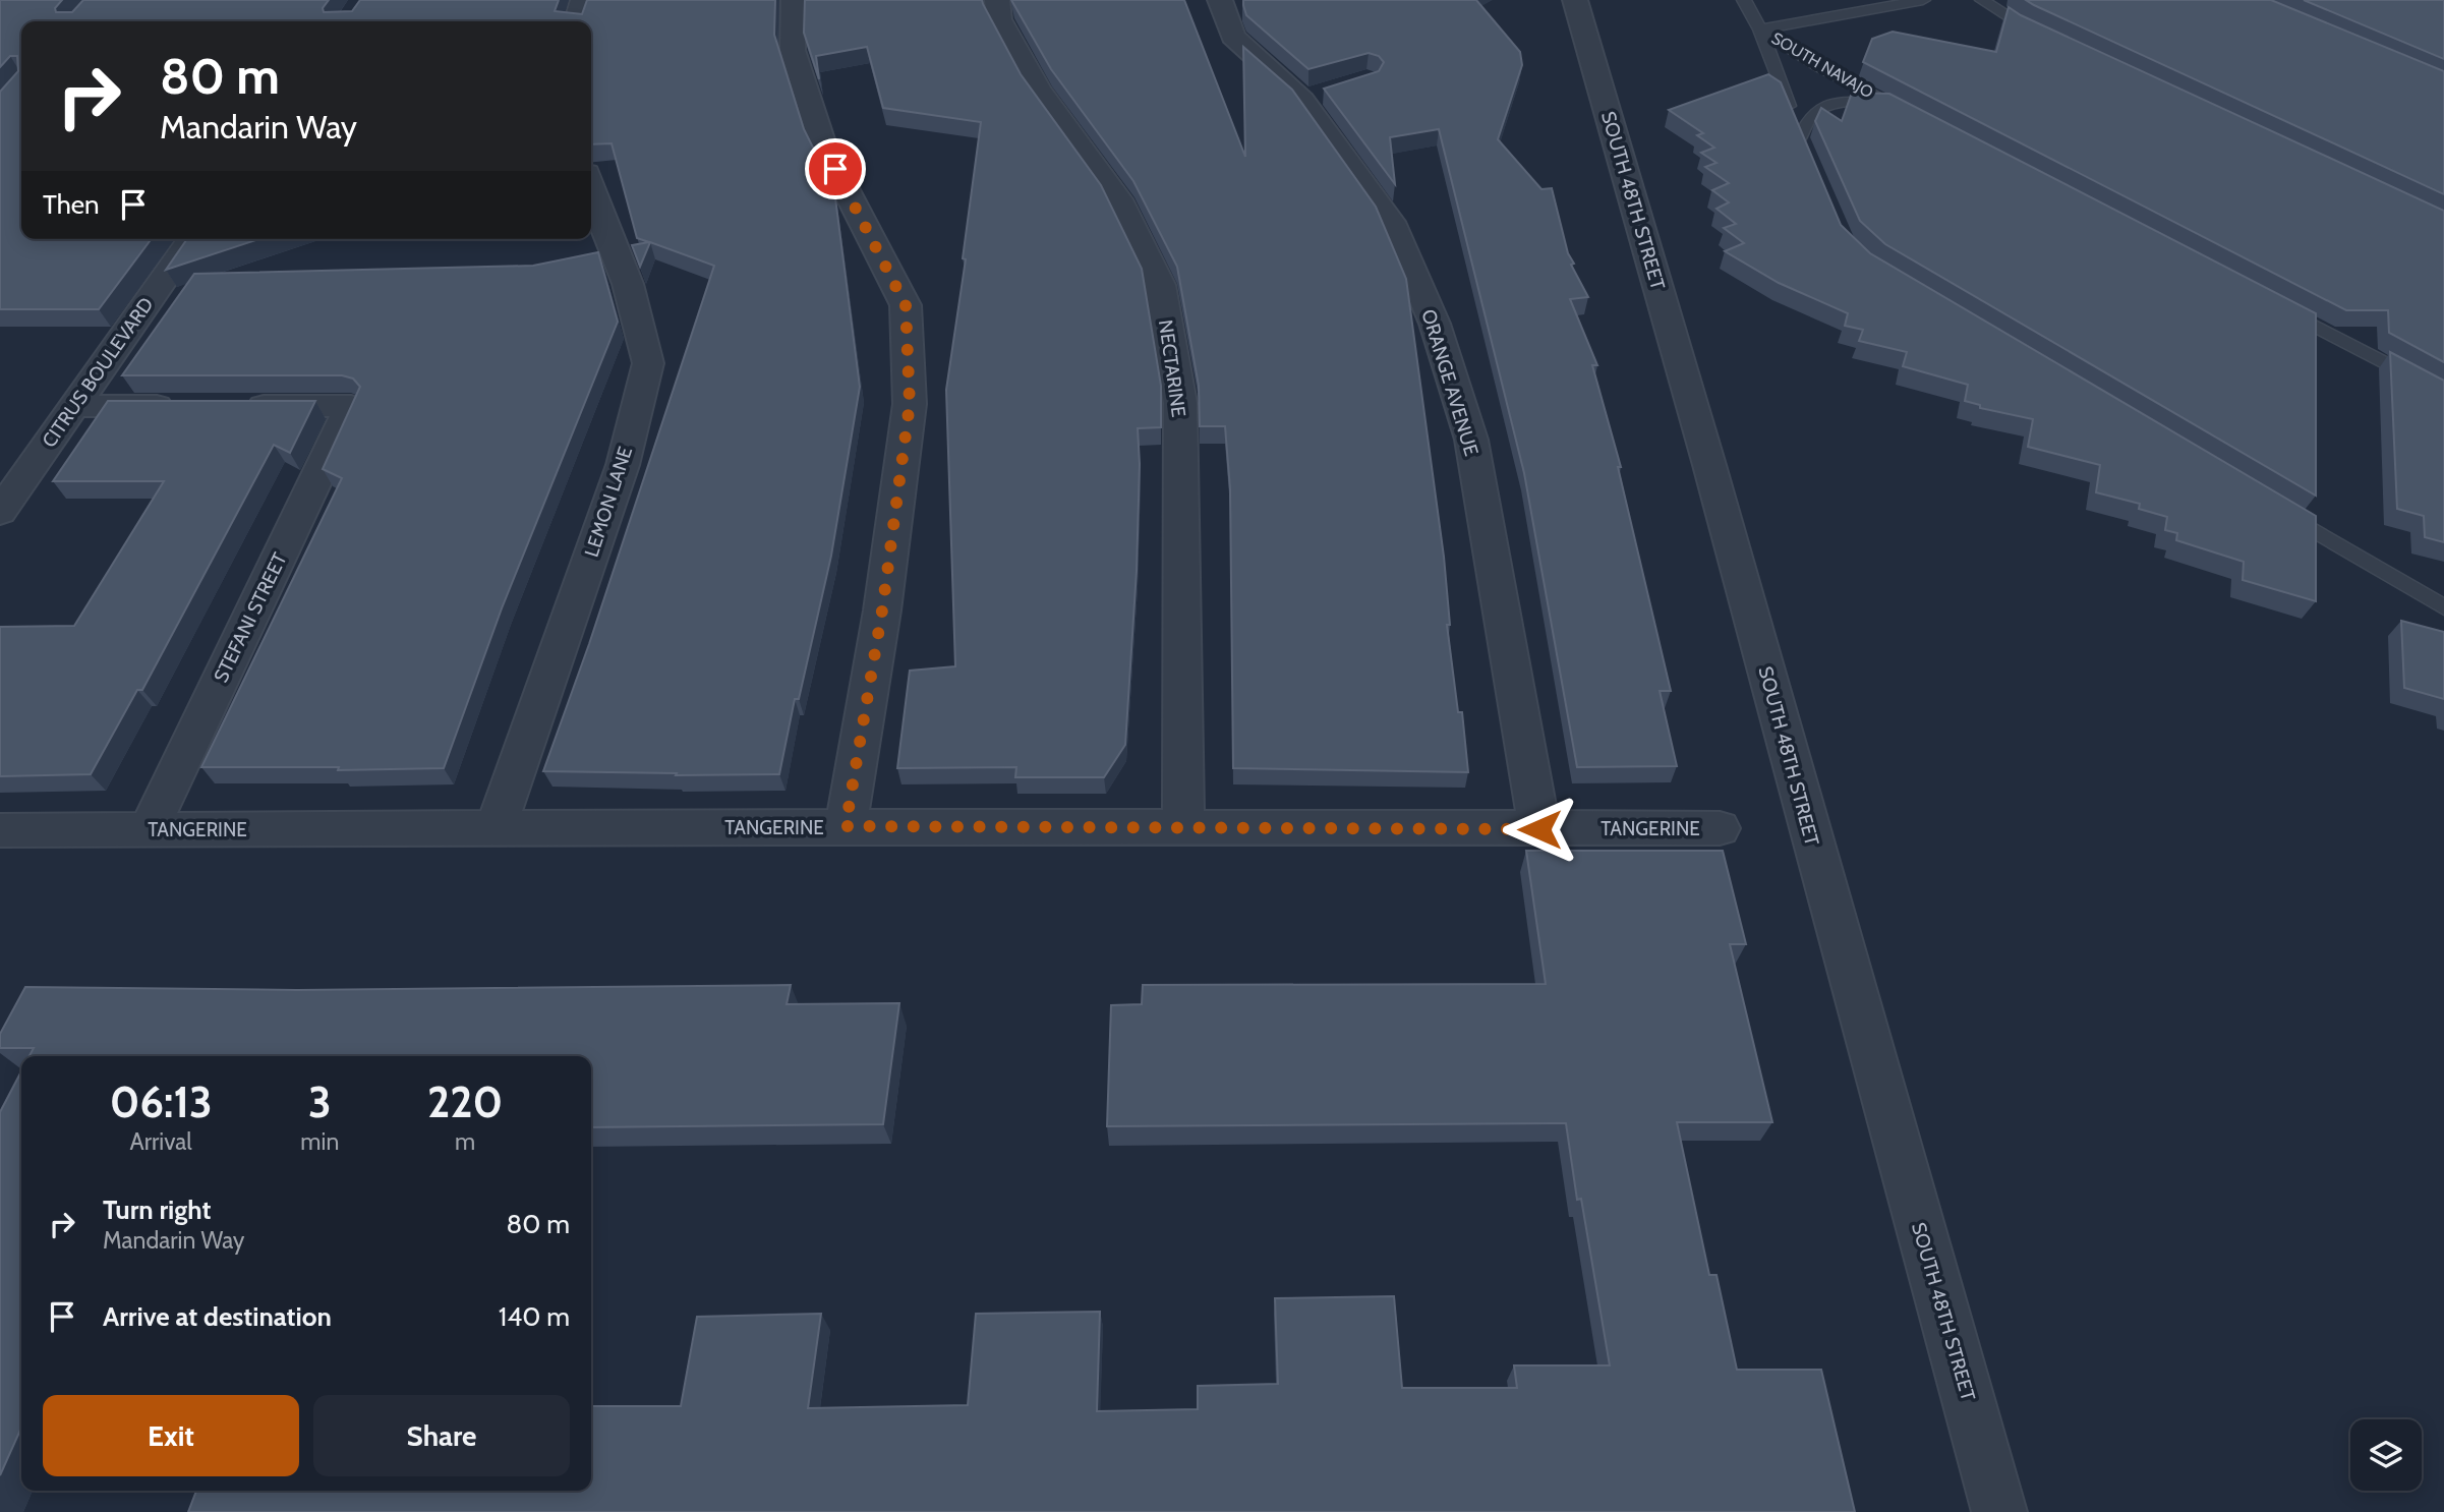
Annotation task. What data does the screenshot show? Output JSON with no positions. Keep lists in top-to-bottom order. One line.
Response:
{"streets":{"street":["SOUTH 48TH STREET","NECTARINE","CITRUS BOULEVARD","ORANGE AVENUE","LEMON LANE","STEFANI STREET","TANGERINE"],"lane":["SOUTH NAVAJO"]},"crossings":[["NECTARINE","TANGERINE"],["ORANGE AVENUE","TANGERINE"],["LEMON LANE","TANGERINE"],["STEFANI STREET","TANGERINE"]],"page":{"turn":["80 m","Mandarin Way"],"then":"Then","eta":["06:13","Arrival","3","min","220","m"],"list":[{"name":"Turn right","note":"Mandarin Way","value":"80 m"},{"name":"Arrive at destination","value":"140 m"}],"buttons":["Exit","Share"]}}
